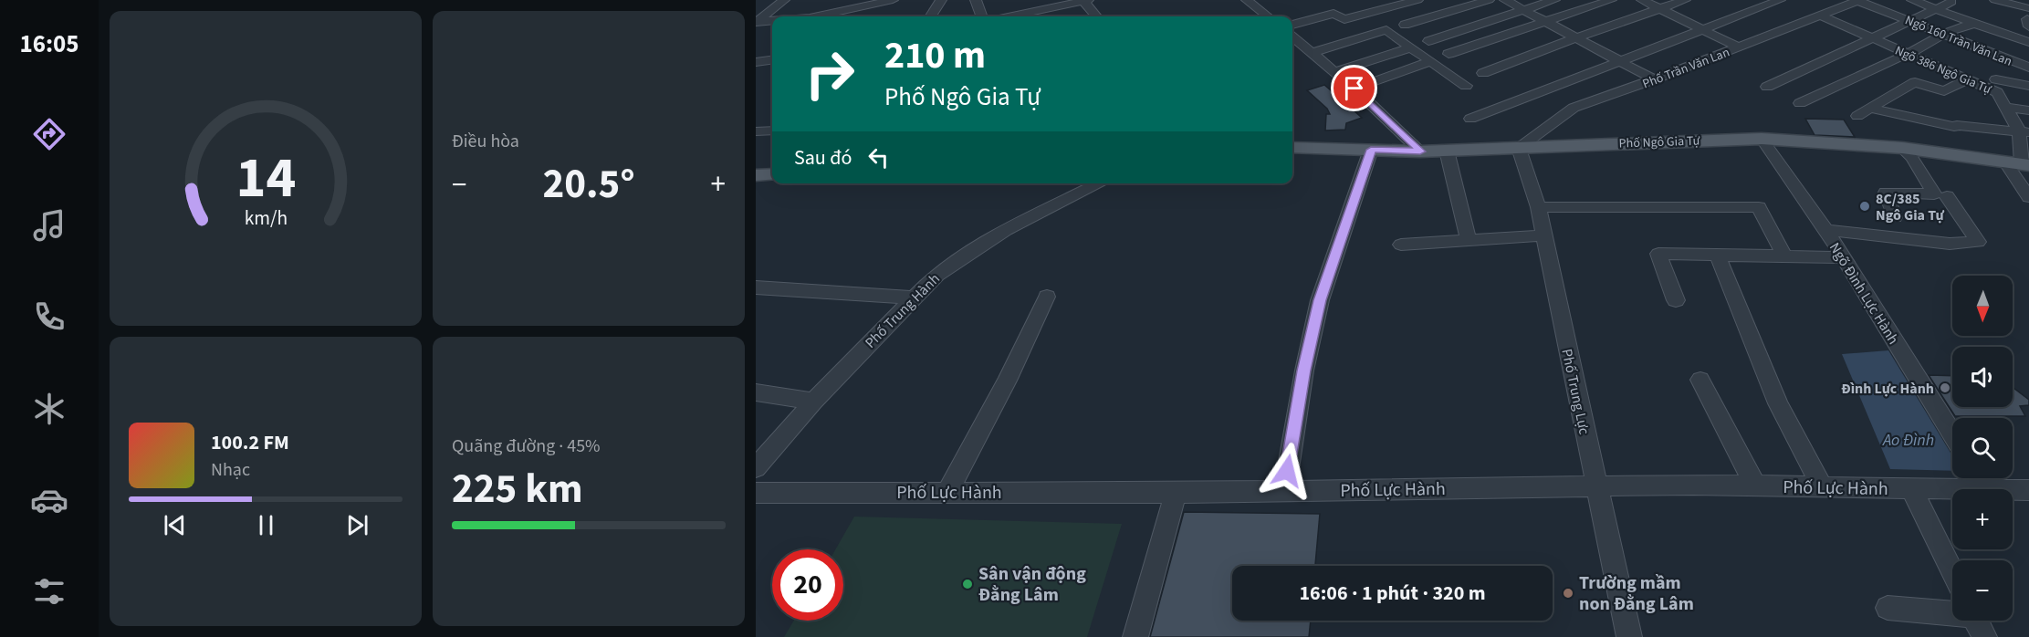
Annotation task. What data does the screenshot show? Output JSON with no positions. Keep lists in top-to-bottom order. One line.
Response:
{"streets":{"main road":["Phố Ngô Gia Tự"],"street":["Ngõ 160 Trần Văn Lan","Phố Trần Văn Lan","Ngõ 386 Ngô Gia Tự","Ngõ Đình Lực Hành","Phố Trung Hành","Phố Trung Lực","Phố Lực Hành"]},"crossings":[["Ngõ 160 Trần Văn Lan","Phố Trần Văn Lan"],["Phố Trần Văn Lan","Ngõ 386 Ngô Gia Tự"],["Phố Trần Văn Lan","Phố Ngô Gia Tự"],["Phố Trần Văn Lan","Phố Trung Lực"],["Ngõ 386 Ngô Gia Tự","Phố Ngô Gia Tự"],["Phố Ngô Gia Tự","Ngõ Đình Lực Hành"],["Phố Ngô Gia Tự","Phố Trung Lực"],["Phố Trung Lực","Phố Lực Hành"]],"water":["Ao Đình"],"places":["8C/385 Ngô Gia Tự","Đình Lực Hành","Sân vận động Đằng Lâm","Trường mầm non Đằng Lâm"],"north":"bottom","page":{"tabs":"16:05","tile":["Điều hòa",["Quãng đường · 45%","225 km"]],"turn":["210 m","Phố Ngô Gia Tự"],"then":"Sau đó","heat":["−","20.5°","+"],"map_buttons":["+","−"],"song":["100.2 FM","Nhạc"],"limit":"20","trip":"16:06 · 1 phút · 320 m","gauge":["14","km/h"]}}
